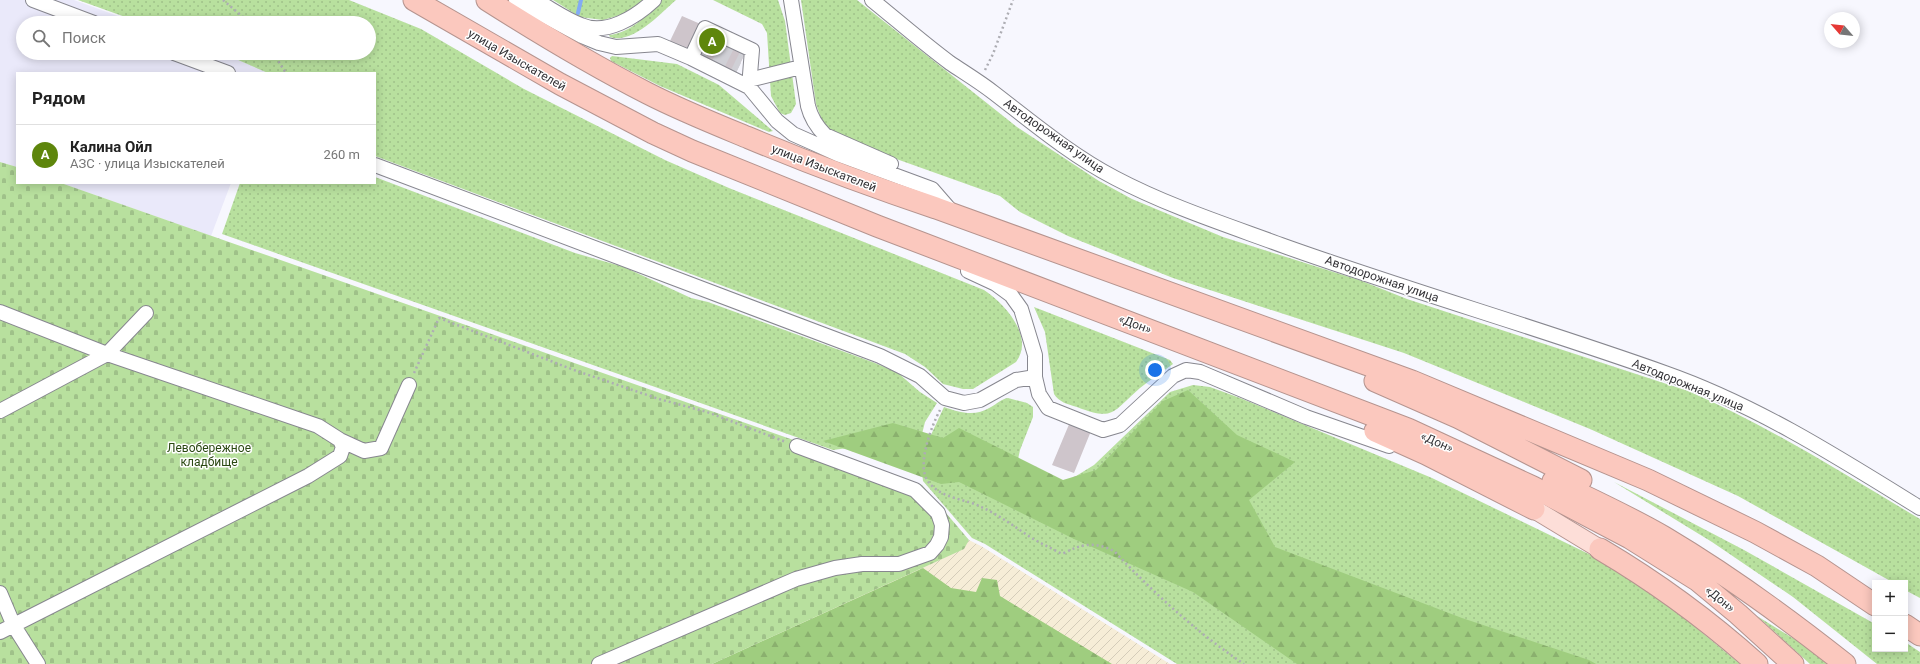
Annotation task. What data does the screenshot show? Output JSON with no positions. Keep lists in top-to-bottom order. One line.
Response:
{"streets":{"highway":["улица Изыскателей","«Дон»"],"lane":["Автодорожная улица"]},"crossings":[["улица Изыскателей","«Дон»"]],"parks":["Левобережное кладбище"],"north":"top left","page":{"search":"Поиск","pins":"A","heading":"Рядом","list":[{"mark":"A","name":"Калина Ойл","note":"АЗС · улица Изыскателей","value":"260 m"}],"map_buttons":["+","−"]}}
